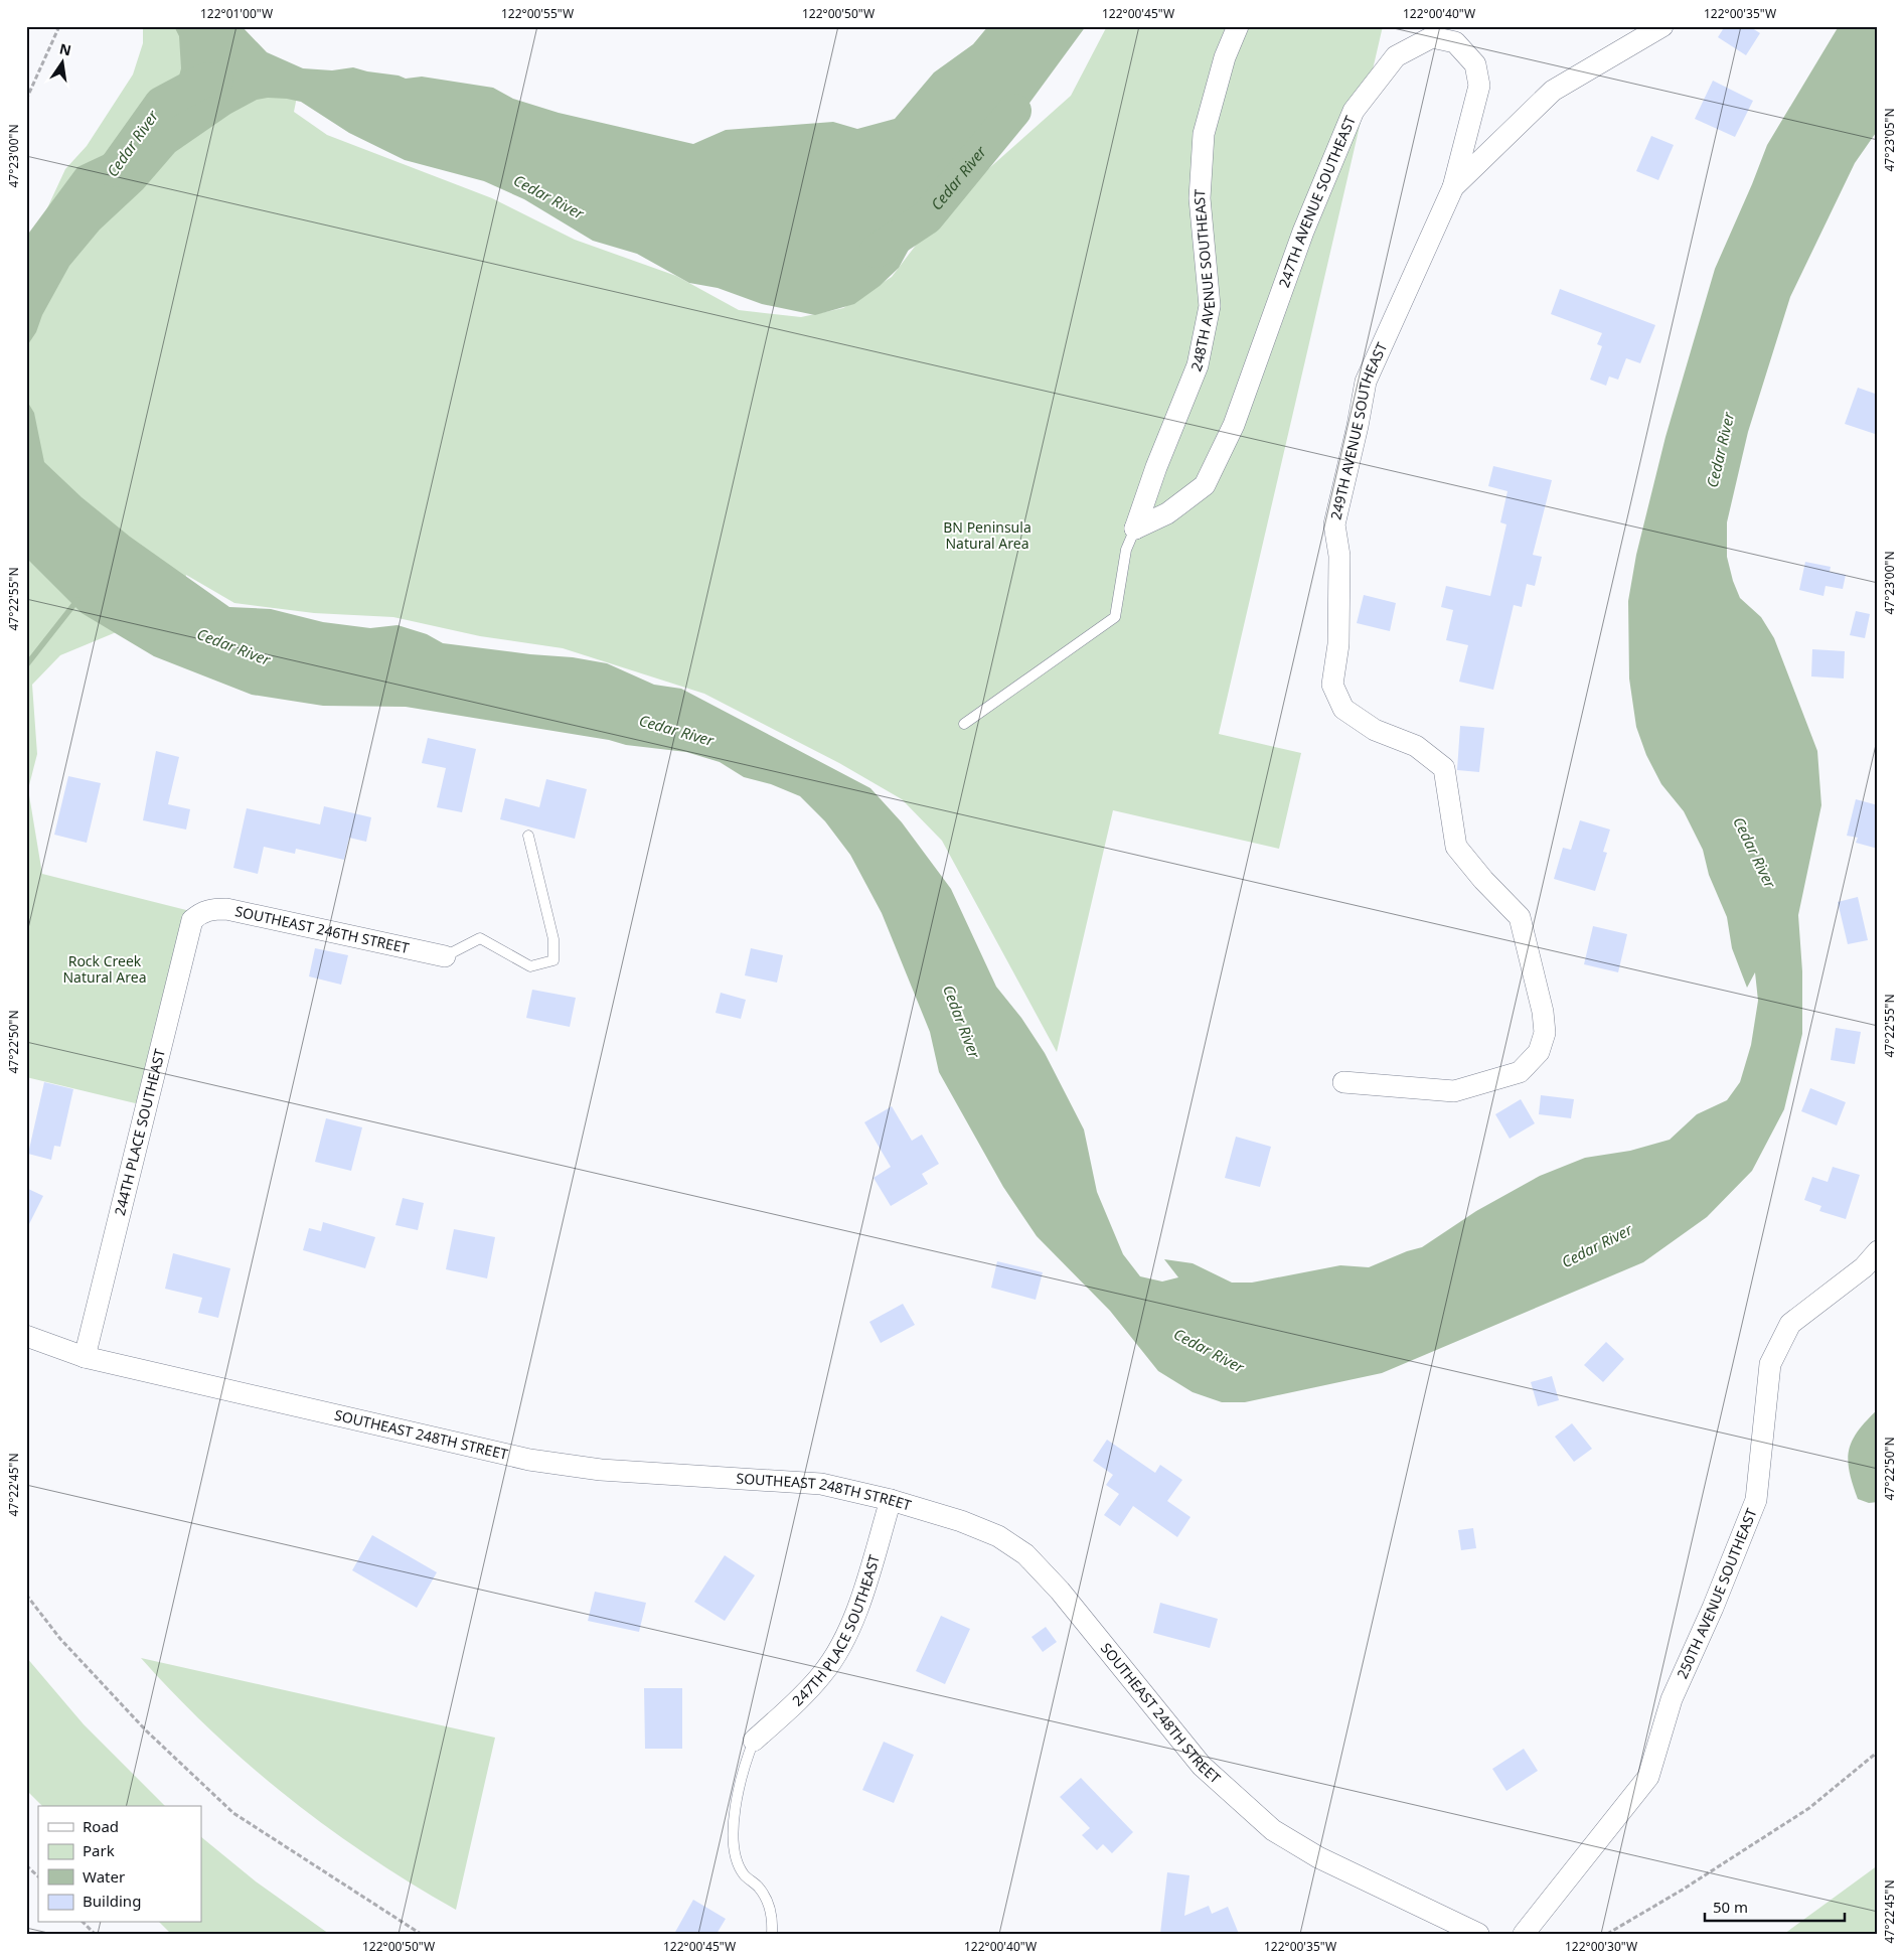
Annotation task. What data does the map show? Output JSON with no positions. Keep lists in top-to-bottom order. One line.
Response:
{"streets":{"street":["247TH AVENUE SOUTHEAST","248TH AVENUE SOUTHEAST","249TH AVENUE SOUTHEAST","SOUTHEAST 246TH STREET","244TH PLACE SOUTHEAST","SOUTHEAST 248TH STREET","250TH AVENUE SOUTHEAST","247TH PLACE SOUTHEAST"]},"crossings":[["247TH AVENUE SOUTHEAST","248TH AVENUE SOUTHEAST"],["247TH AVENUE SOUTHEAST","249TH AVENUE SOUTHEAST"],["SOUTHEAST 246TH STREET","244TH PLACE SOUTHEAST"],["244TH PLACE SOUTHEAST","SOUTHEAST 248TH STREET"],["SOUTHEAST 248TH STREET","247TH PLACE SOUTHEAST"]],"water":["Cedar River"],"parks":["BN Peninsula Natural Area","Rock Creek Natural Area"],"legend":["Road","Park","Water","Building"],"scale_bar":"50 m","north":"top","coordinates":["122°01'00\"W","122°00'55\"W","122°00'50\"W","122°00'45\"W","122°00'40\"W","122°00'35\"W","47°23'05\"N","47°23'00\"N","47°22'55\"N","47°22'50\"N","47°22'45\"N","122°00'30\"W"]}
